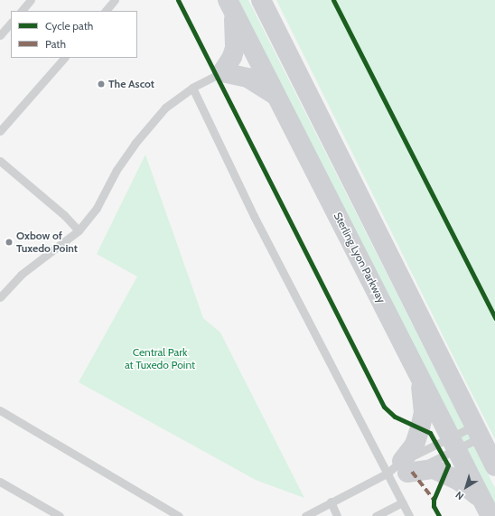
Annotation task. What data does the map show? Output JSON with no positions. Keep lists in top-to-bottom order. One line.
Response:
{"streets":{"main road":["Sterling Lyon Parkway"]},"parks":["Central Park at Tuxedo Point"],"places":["The Ascot","Oxbow of Tuxedo Point"],"legend":["Cycle path","Path"],"north":"bottom left"}
